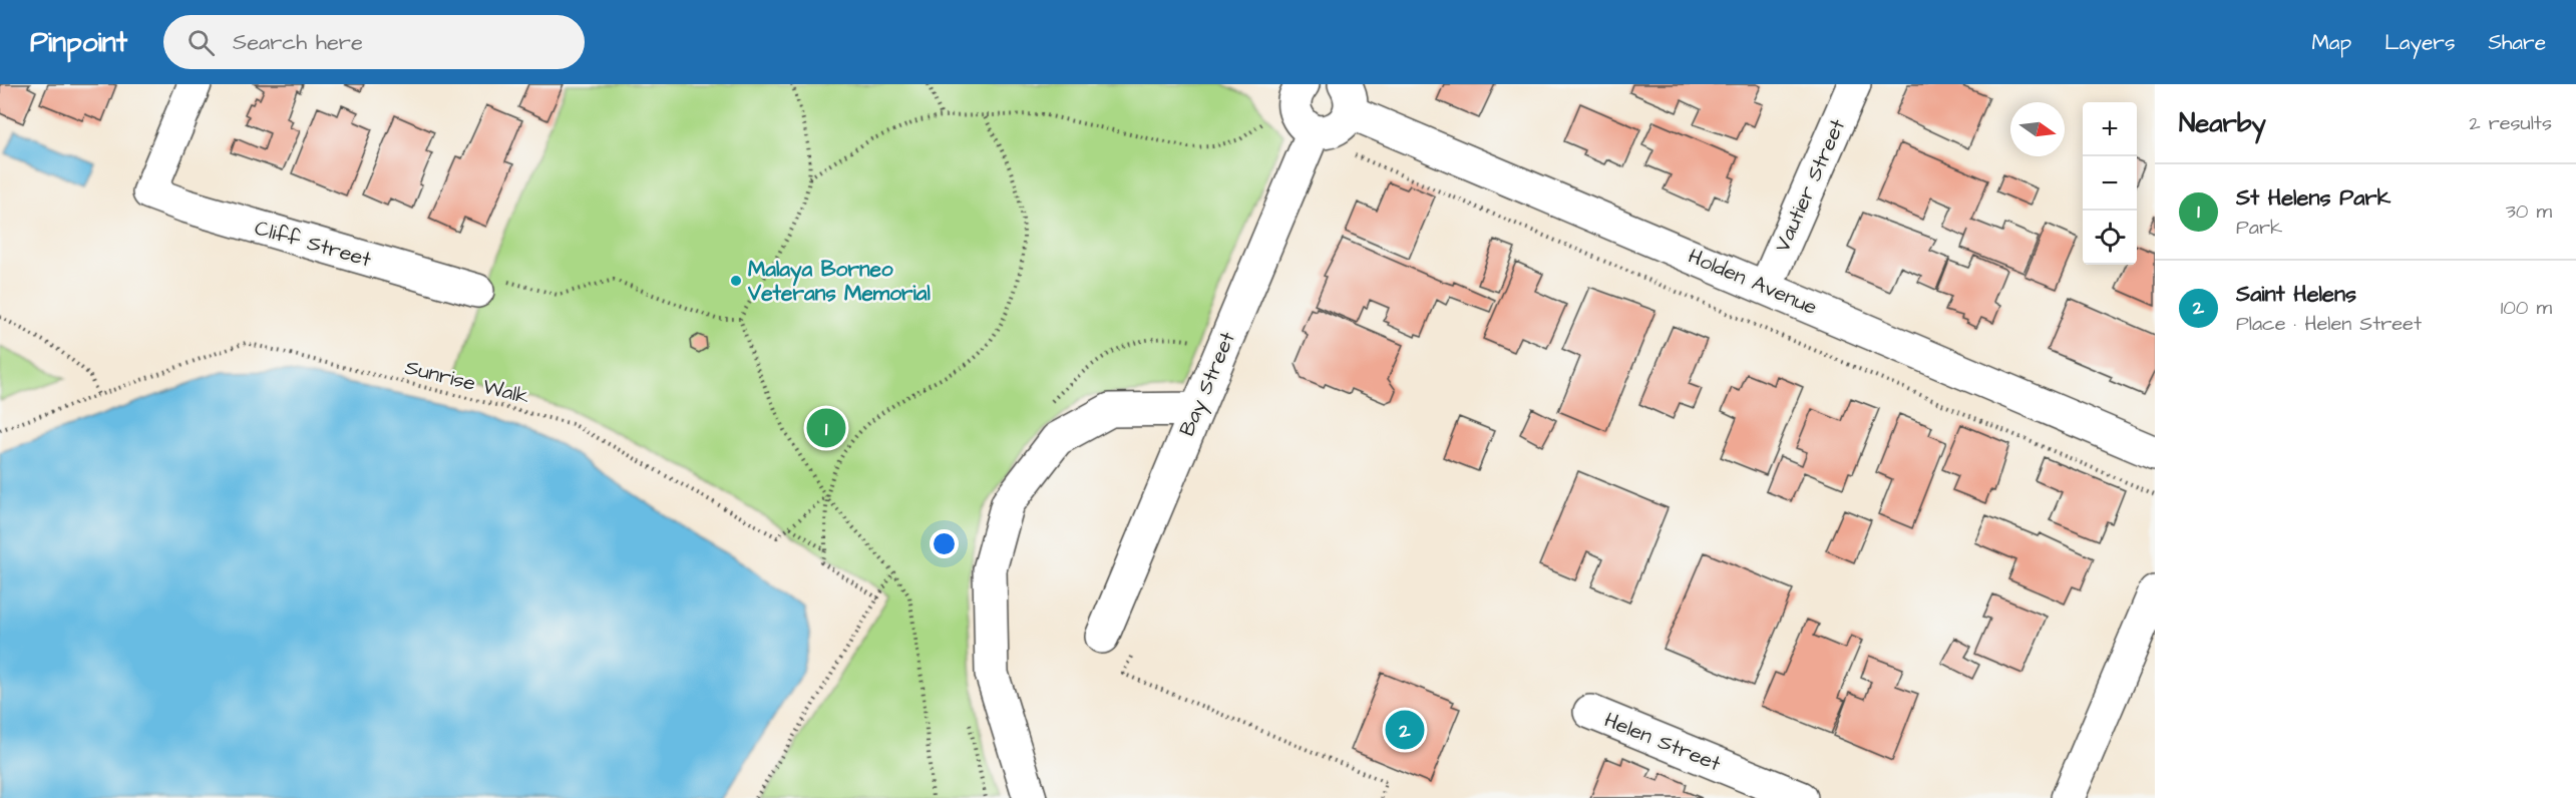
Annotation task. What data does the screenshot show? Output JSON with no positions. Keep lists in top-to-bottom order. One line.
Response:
{"streets":{"street":["Vautier Street","Cliff Street","Holden Avenue","Bay Street","Helen Street"],"path":["Sunrise Walk"]},"crossings":[["Vautier Street","Holden Avenue"]],"places":["Malaya Borneo Veterans Memorial"],"north":"right","page":{"header":"Pinpoint","search":"Search here","nav":["Map","Layers","Share"],"heading":["Nearby","2 results"],"map_buttons":["+","−"],"list":[{"mark":"1","name":"St Helens Park","note":"Park","value":"30 m"},{"mark":"2","name":"Saint Helens","note":"Place · Helen Street","value":"100 m"}],"pins":["1","2"]}}
